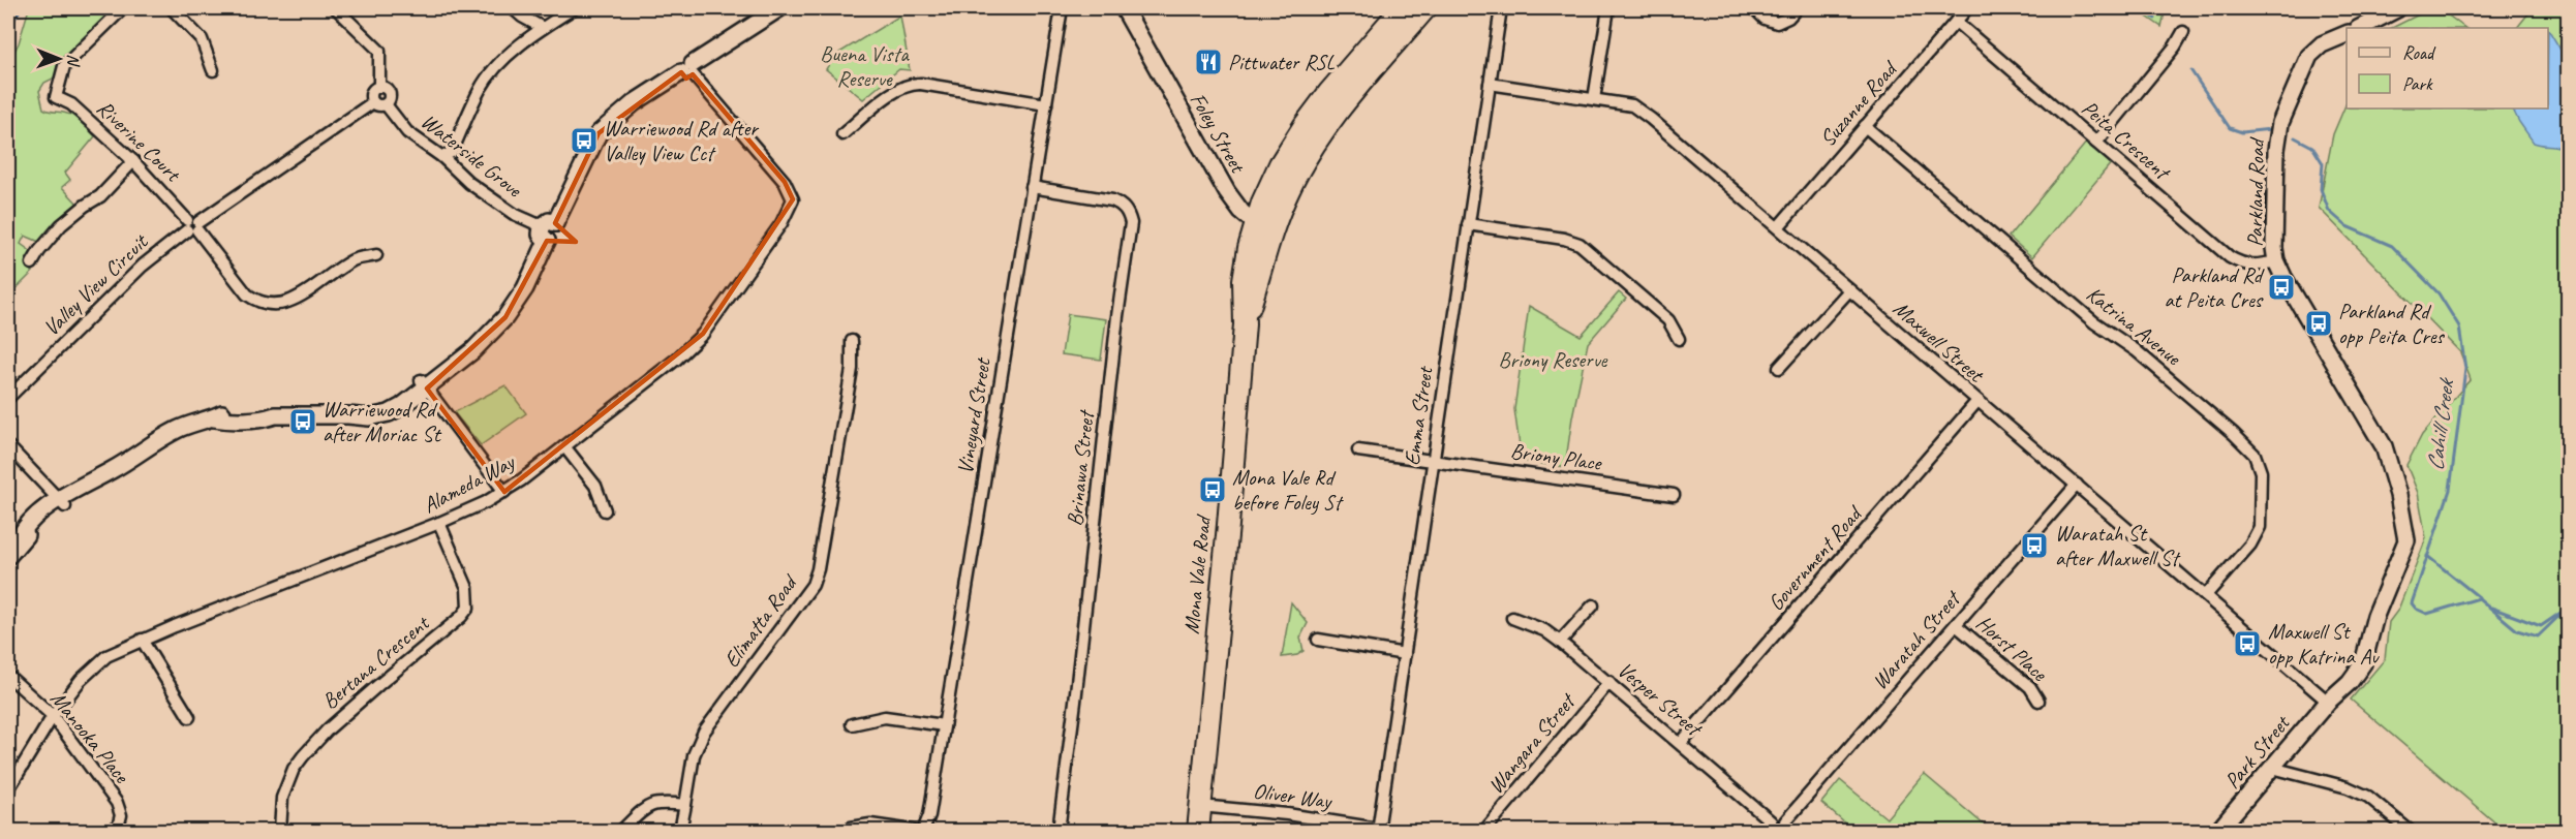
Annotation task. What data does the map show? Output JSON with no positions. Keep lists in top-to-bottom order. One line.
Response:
{"streets":{"highway":["Mona Vale Road"],"street":["Suzanne Road","Foley Street","Peita Crescent","Riverine Court","Waterside Grove","Parkland Road","Valley View Circuit","Katrina Avenue","Maxwell Street","Vineyard Street","Emma Street","Briony Place","Brinawa Street","Alameda Way","Government Road","Elimatta Road","Waratah Street","Horst Place","Bertana Crescent","Vesper Street","Manooka Place","Wangara Street","Park Street","Oliver Way"]},"crossings":[["Suzanne Road","Peita Crescent"],["Suzanne Road","Katrina Avenue"],["Suzanne Road","Maxwell Street"],["Foley Street","Mona Vale Road"],["Peita Crescent","Parkland Road"],["Riverine Court","Valley View Circuit"],["Waterside Grove","Valley View Circuit"],["Parkland Road","Maxwell Street"],["Parkland Road","Park Street"],["Katrina Avenue","Maxwell Street"],["Maxwell Street","Emma Street"],["Maxwell Street","Government Road"],["Maxwell Street","Waratah Street"],["Maxwell Street","Park Street"],["Vineyard Street","Brinawa Street"],["Emma Street","Briony Place"],["Emma Street","Oliver Way"],["Alameda Way","Bertana Crescent"],["Alameda Way","Manooka Place"],["Government Road","Vesper Street"],["Mona Vale Road","Oliver Way"],["Waratah Street","Horst Place"],["Vesper Street","Wangara Street"]],"water":["Cahill Creek"],"parks":["Buena Vista Reserve","Briony Reserve"],"places":{"restaurant":["Pittwater RSL"],"bus stop":["Warriewood Rd after Valley View Cct","Parkland Rd at Peita Cres","Parkland Rd opp Peita Cres","Warriewood Rd after Moriac St","Mona Vale Rd before Foley St","Waratah St after Maxwell St","Maxwell St opp Katrina Av"]},"legend":["Road","Park"],"north":"right"}
